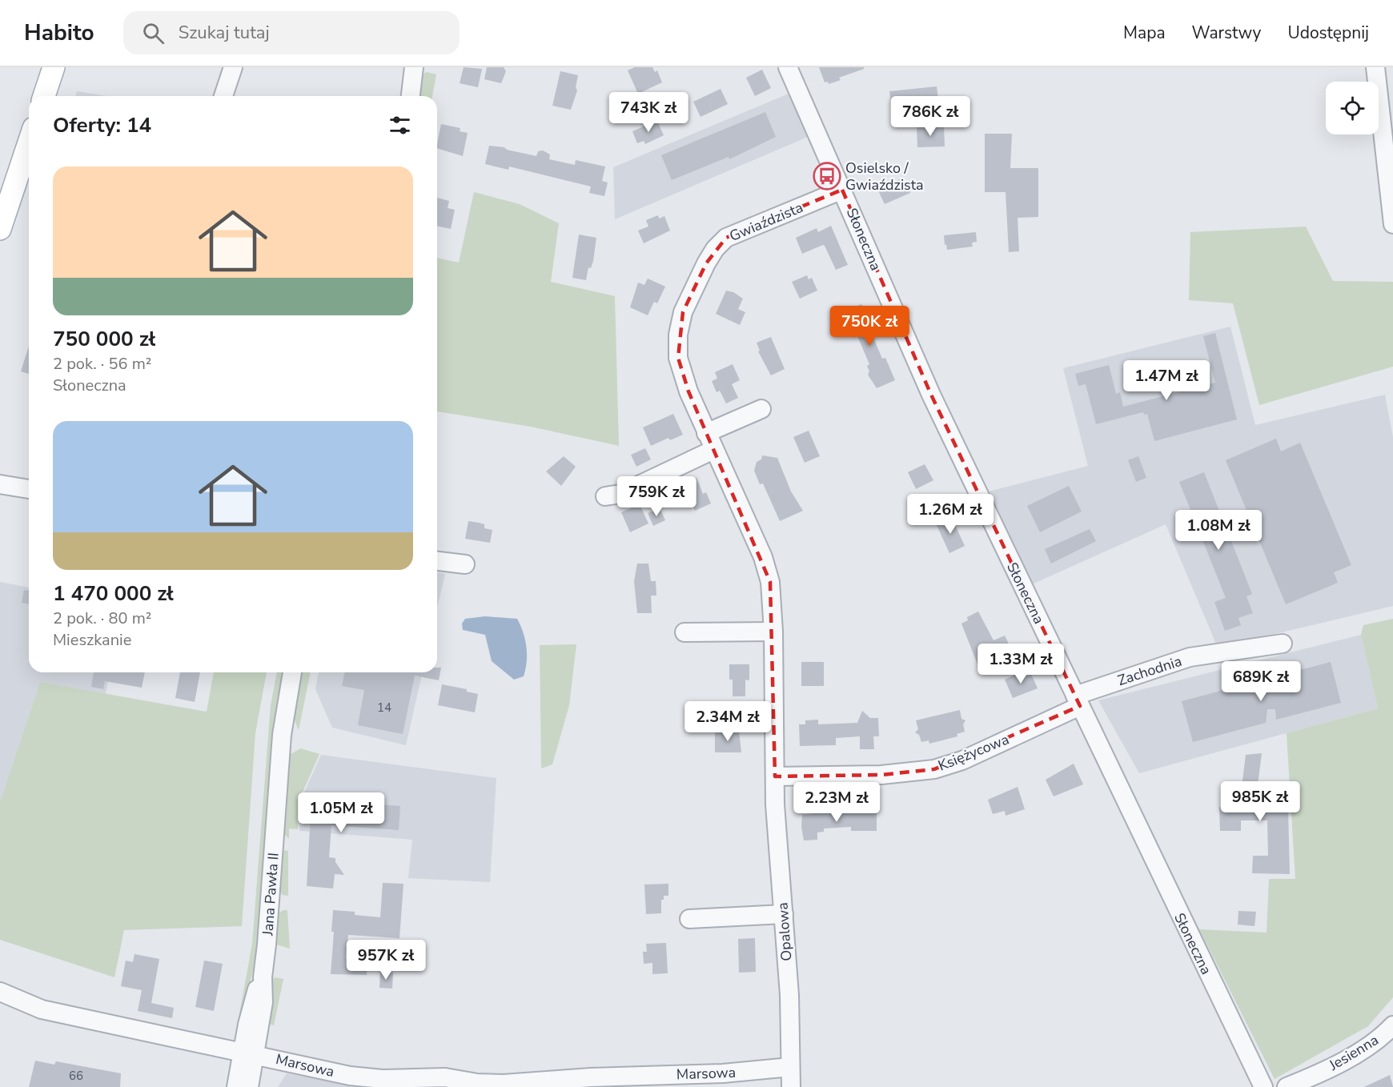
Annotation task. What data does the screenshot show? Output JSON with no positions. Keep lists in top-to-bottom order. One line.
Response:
{"streets":{"street":["Gwiaździsta","Słoneczna","Zachodnia","Księżycowa","Jana Pawła II","Opalowa","Jesienna","Marsowa"]},"crossings":[["Gwiaździsta","Słoneczna"],["Gwiaździsta","Księżycowa"],["Gwiaździsta","Opalowa"],["Słoneczna","Zachodnia"],["Słoneczna","Księżycowa"],["Zachodnia","Księżycowa"],["Księżycowa","Opalowa"],["Jana Pawła II","Marsowa"],["Opalowa","Marsowa"]],"places":{"bus stop":["Osielsko / Gwiaździsta"]},"house_numbers":["14","66"],"page":{"header":"Habito","search":"Szukaj tutaj","nav":["Mapa","Warstwy","Udostępnij"],"price":["743K zł","786K zł","750K zł","1.47M zł","759K zł","1.26M zł","1.08M zł","1.33M zł","689K zł","2.34M zł","985K zł","2.23M zł","1.05M zł","957K zł"],"heading":"Oferty: 14","list":[{"name":"750 000 zł","note":"2 pok. · 56 m² · Słoneczna"},{"name":"1 470 000 zł","note":"2 pok. · 80 m² · Mieszkanie"}]}}
